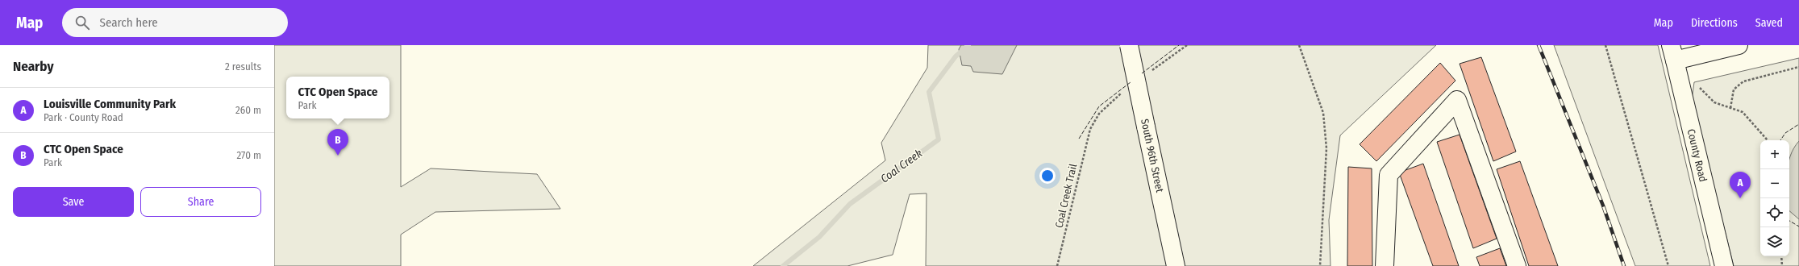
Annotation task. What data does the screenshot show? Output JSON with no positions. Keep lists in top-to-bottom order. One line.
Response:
{"streets":{"main road":["South 96th Street","County Road"],"path":["Coal Creek Trail"]},"water":["Coal Creek"],"page":{"header":"Map","search":"Search here","nav":["Map","Directions","Saved"],"heading":["Nearby","2 results"],"popup":["CTC Open Space","Park"],"list":[{"mark":"A","name":"Louisville Community Park","note":"Park · County Road","value":"260 m"},{"mark":"B","name":"CTC Open Space","note":"Park","value":"270 m"}],"pins":["B","A"],"map_buttons":["+","−"],"buttons":["Save","Share"]}}
